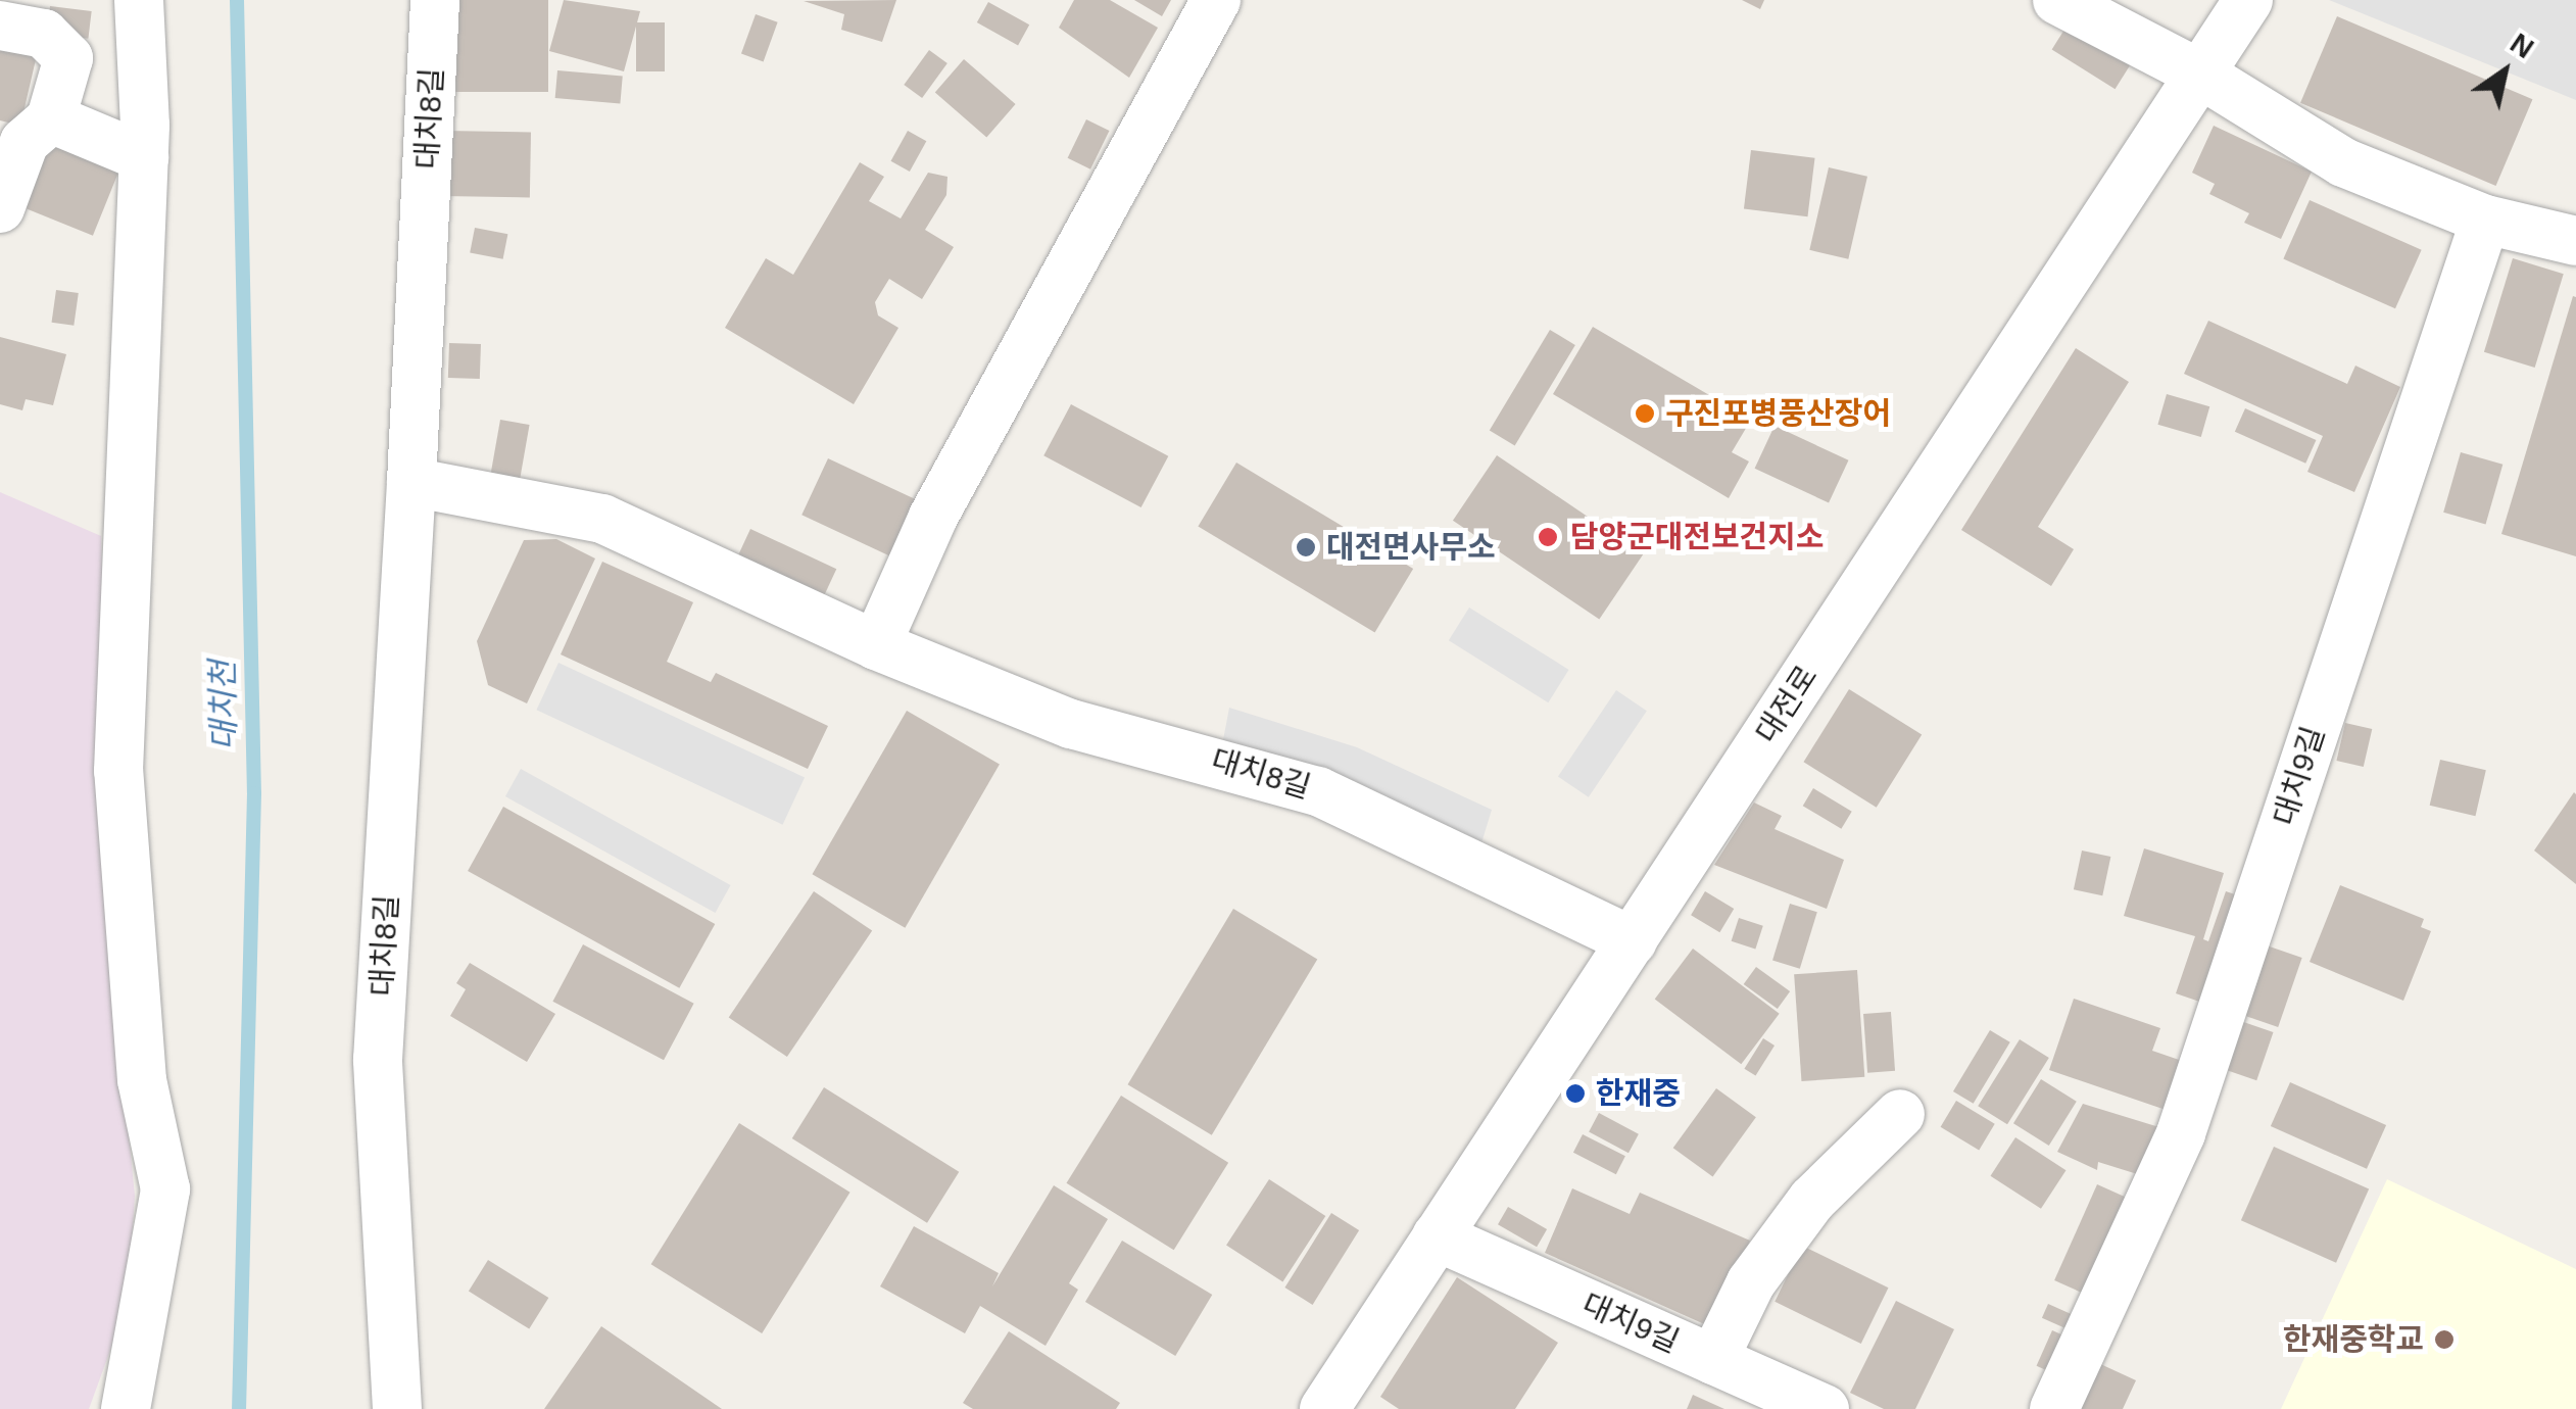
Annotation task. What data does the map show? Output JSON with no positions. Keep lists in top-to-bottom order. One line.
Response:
{"streets":{"street":["대치8길","대전로","대치9길"]},"crossings":[["대치8길","대전로"],["대전로","대치9길"]],"water":["대치천"],"places":["구진포병풍산장어","담양군대전보건지소","대전면사무소","한재중","한재중학교"],"north":"top right"}
